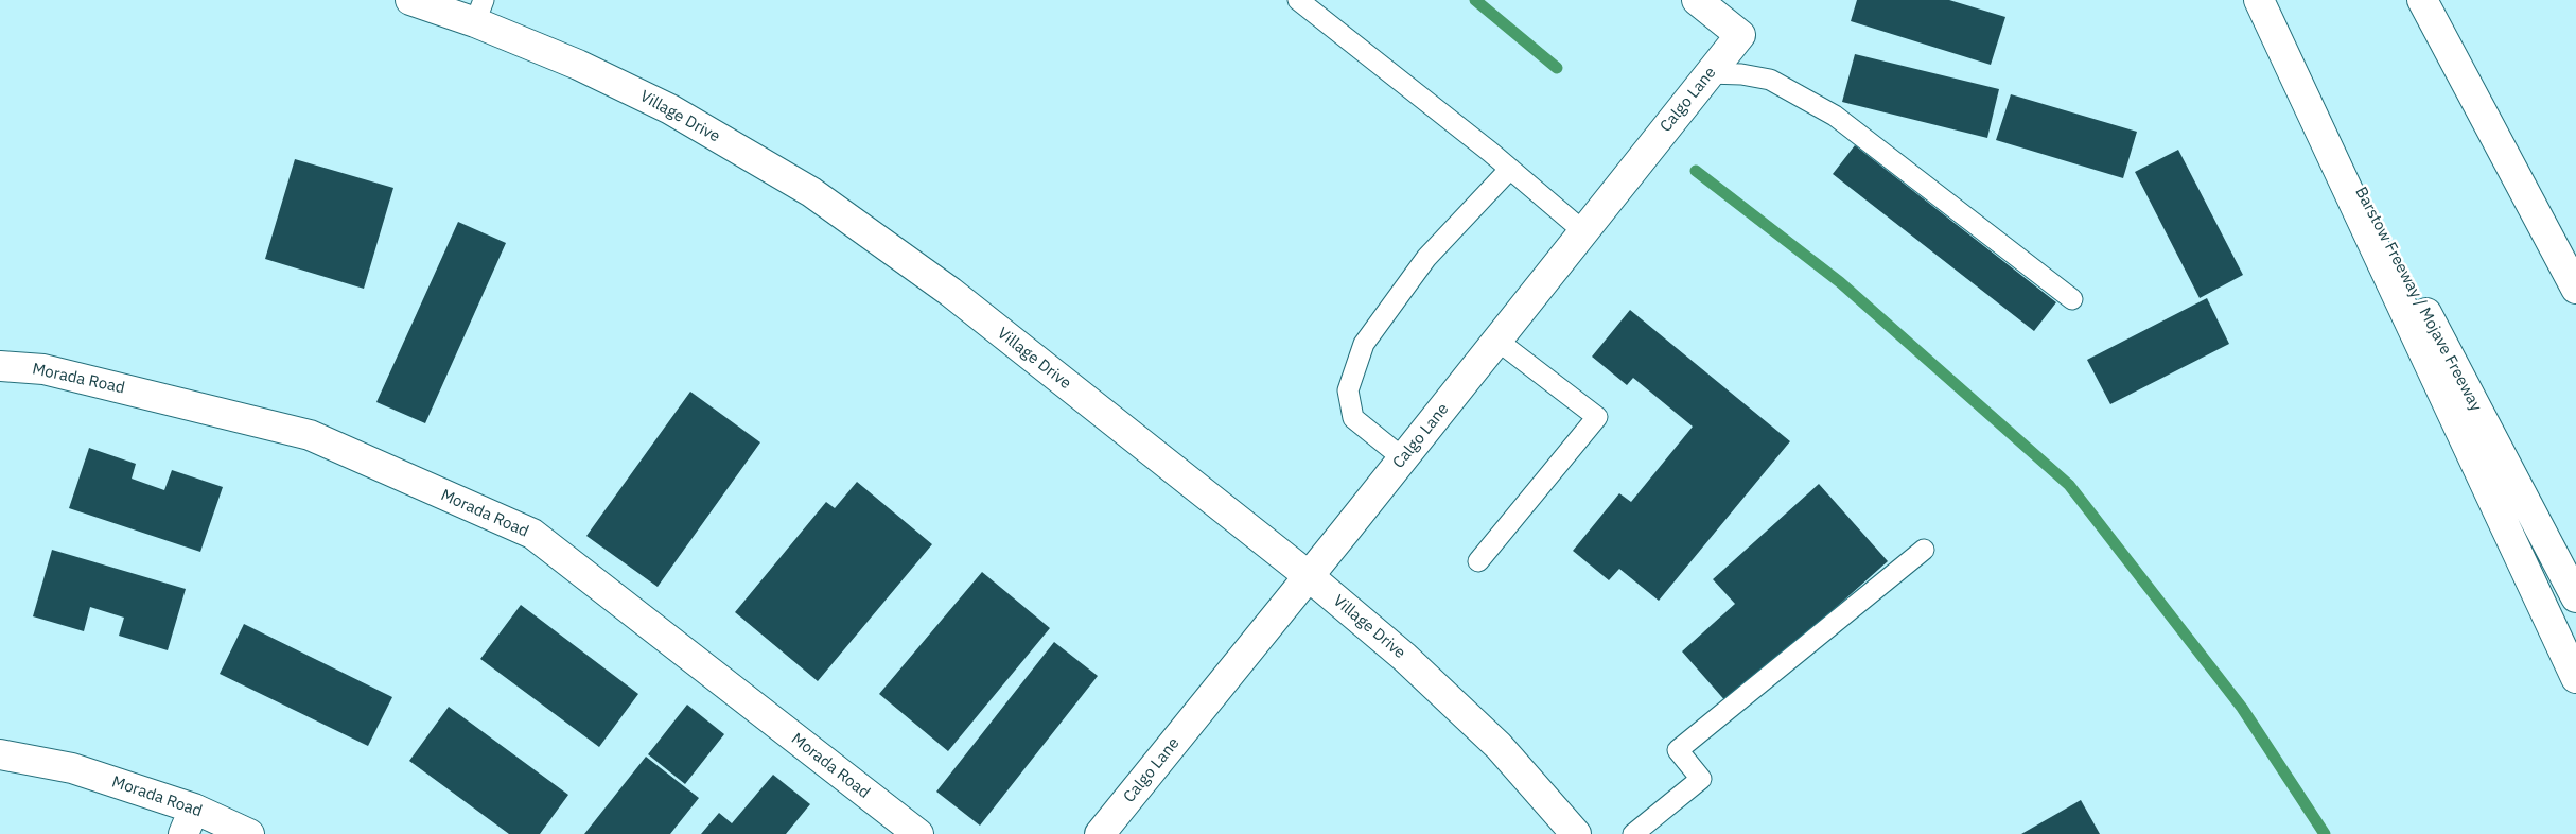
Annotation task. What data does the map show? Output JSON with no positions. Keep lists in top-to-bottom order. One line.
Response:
{"streets":{"main road":["Calgo Lane","Village Drive","Barstow Freeway / Mojave Freeway","Morada Road"]},"crossings":[["Calgo Lane","Village Drive"]]}
